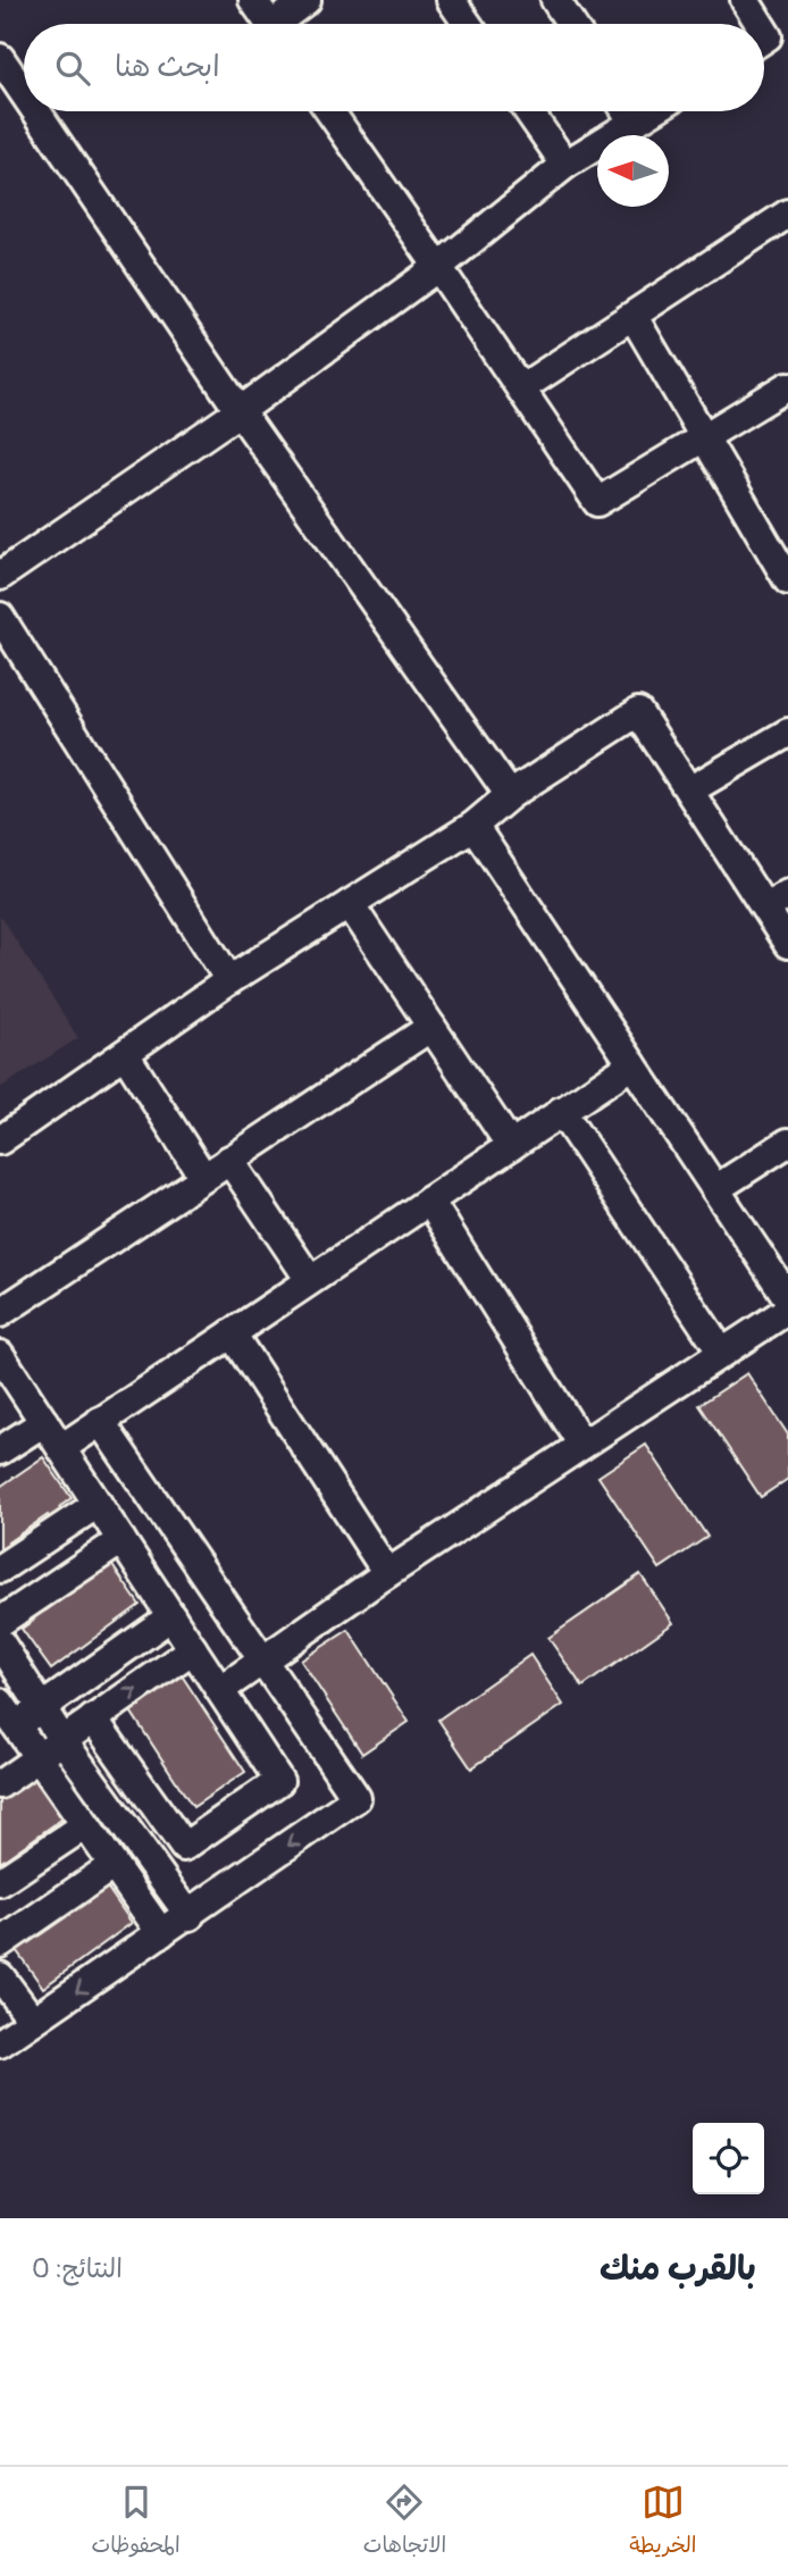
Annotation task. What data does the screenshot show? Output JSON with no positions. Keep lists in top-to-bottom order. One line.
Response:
{"north":"left","page":{"search":"ابحث هنا","heading":["بالقرب منك","النتائج: 0"],"nav":["الخريطة","الاتجاهات","المحفوظات"]}}
